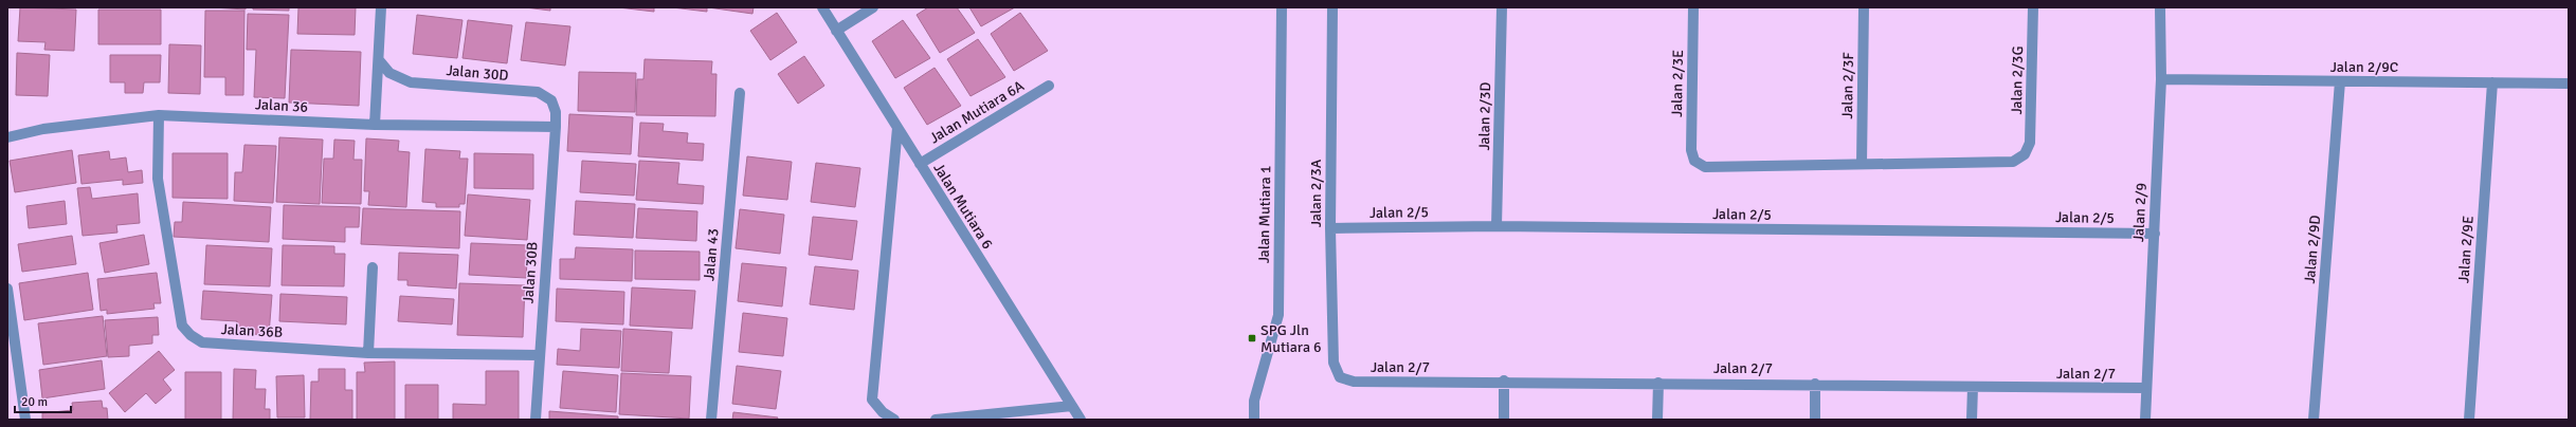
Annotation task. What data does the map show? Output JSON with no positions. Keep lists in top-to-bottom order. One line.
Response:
{"streets":{"street":["Jalan 2/9C","Jalan 30D","Jalan 2/3G","Jalan 2/3E","Jalan 2/3F","Jalan 36","Jalan Mutiara 6A","Jalan 2/3D","Jalan 2/3A","Jalan Mutiara 6","Jalan 2/5","Jalan 2/9","Jalan Mutiara 1","Jalan 2/9D","Jalan 2/9E","Jalan 43","Jalan 30B","Jalan 36B","Jalan 2/7"]},"crossings":[["Jalan 2/9C","Jalan 2/9"],["Jalan 2/9C","Jalan 2/9D"],["Jalan 2/9C","Jalan 2/9E"],["Jalan 30D","Jalan 36"],["Jalan 30D","Jalan 30B"],["Jalan 2/3G","Jalan 2/3E"],["Jalan 2/3G","Jalan 2/3F"],["Jalan 2/3E","Jalan 2/3F"],["Jalan 36","Jalan 30B"],["Jalan 36","Jalan 36B"],["Jalan Mutiara 6A","Jalan Mutiara 6"],["Jalan 2/3D","Jalan 2/5"],["Jalan 2/3A","Jalan 2/5"],["Jalan 2/3A","Jalan 2/7"],["Jalan 2/5","Jalan 2/9"],["Jalan 2/9","Jalan 2/7"],["Jalan 30B","Jalan 36B"]],"places":{"transit":["SPG Jln Mutiara 6"]},"scale_bar":"20 m"}
